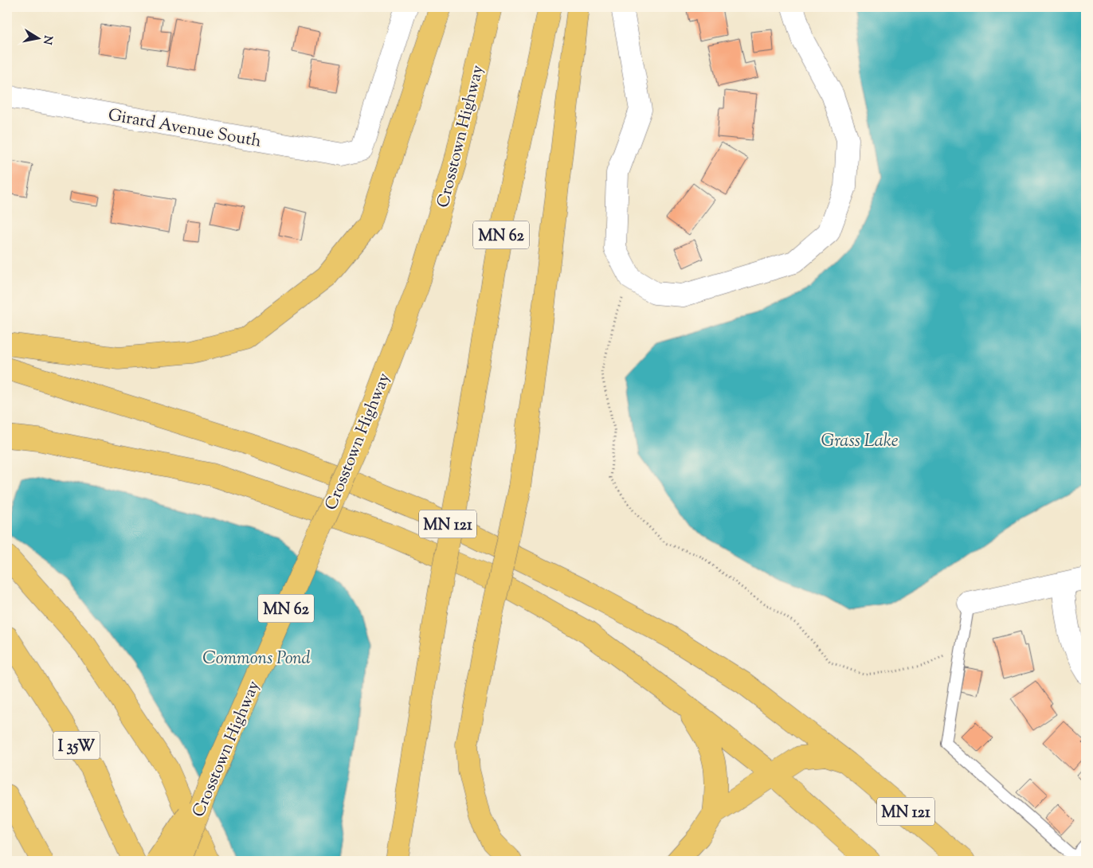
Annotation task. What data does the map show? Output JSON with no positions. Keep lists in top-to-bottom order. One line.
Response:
{"streets":{"highway":["Crosstown Highway","MN 62","MN 121","I 35W"],"street":["Girard Avenue South"]},"water":["Grass Lake","Commons Pond"],"north":"right"}
